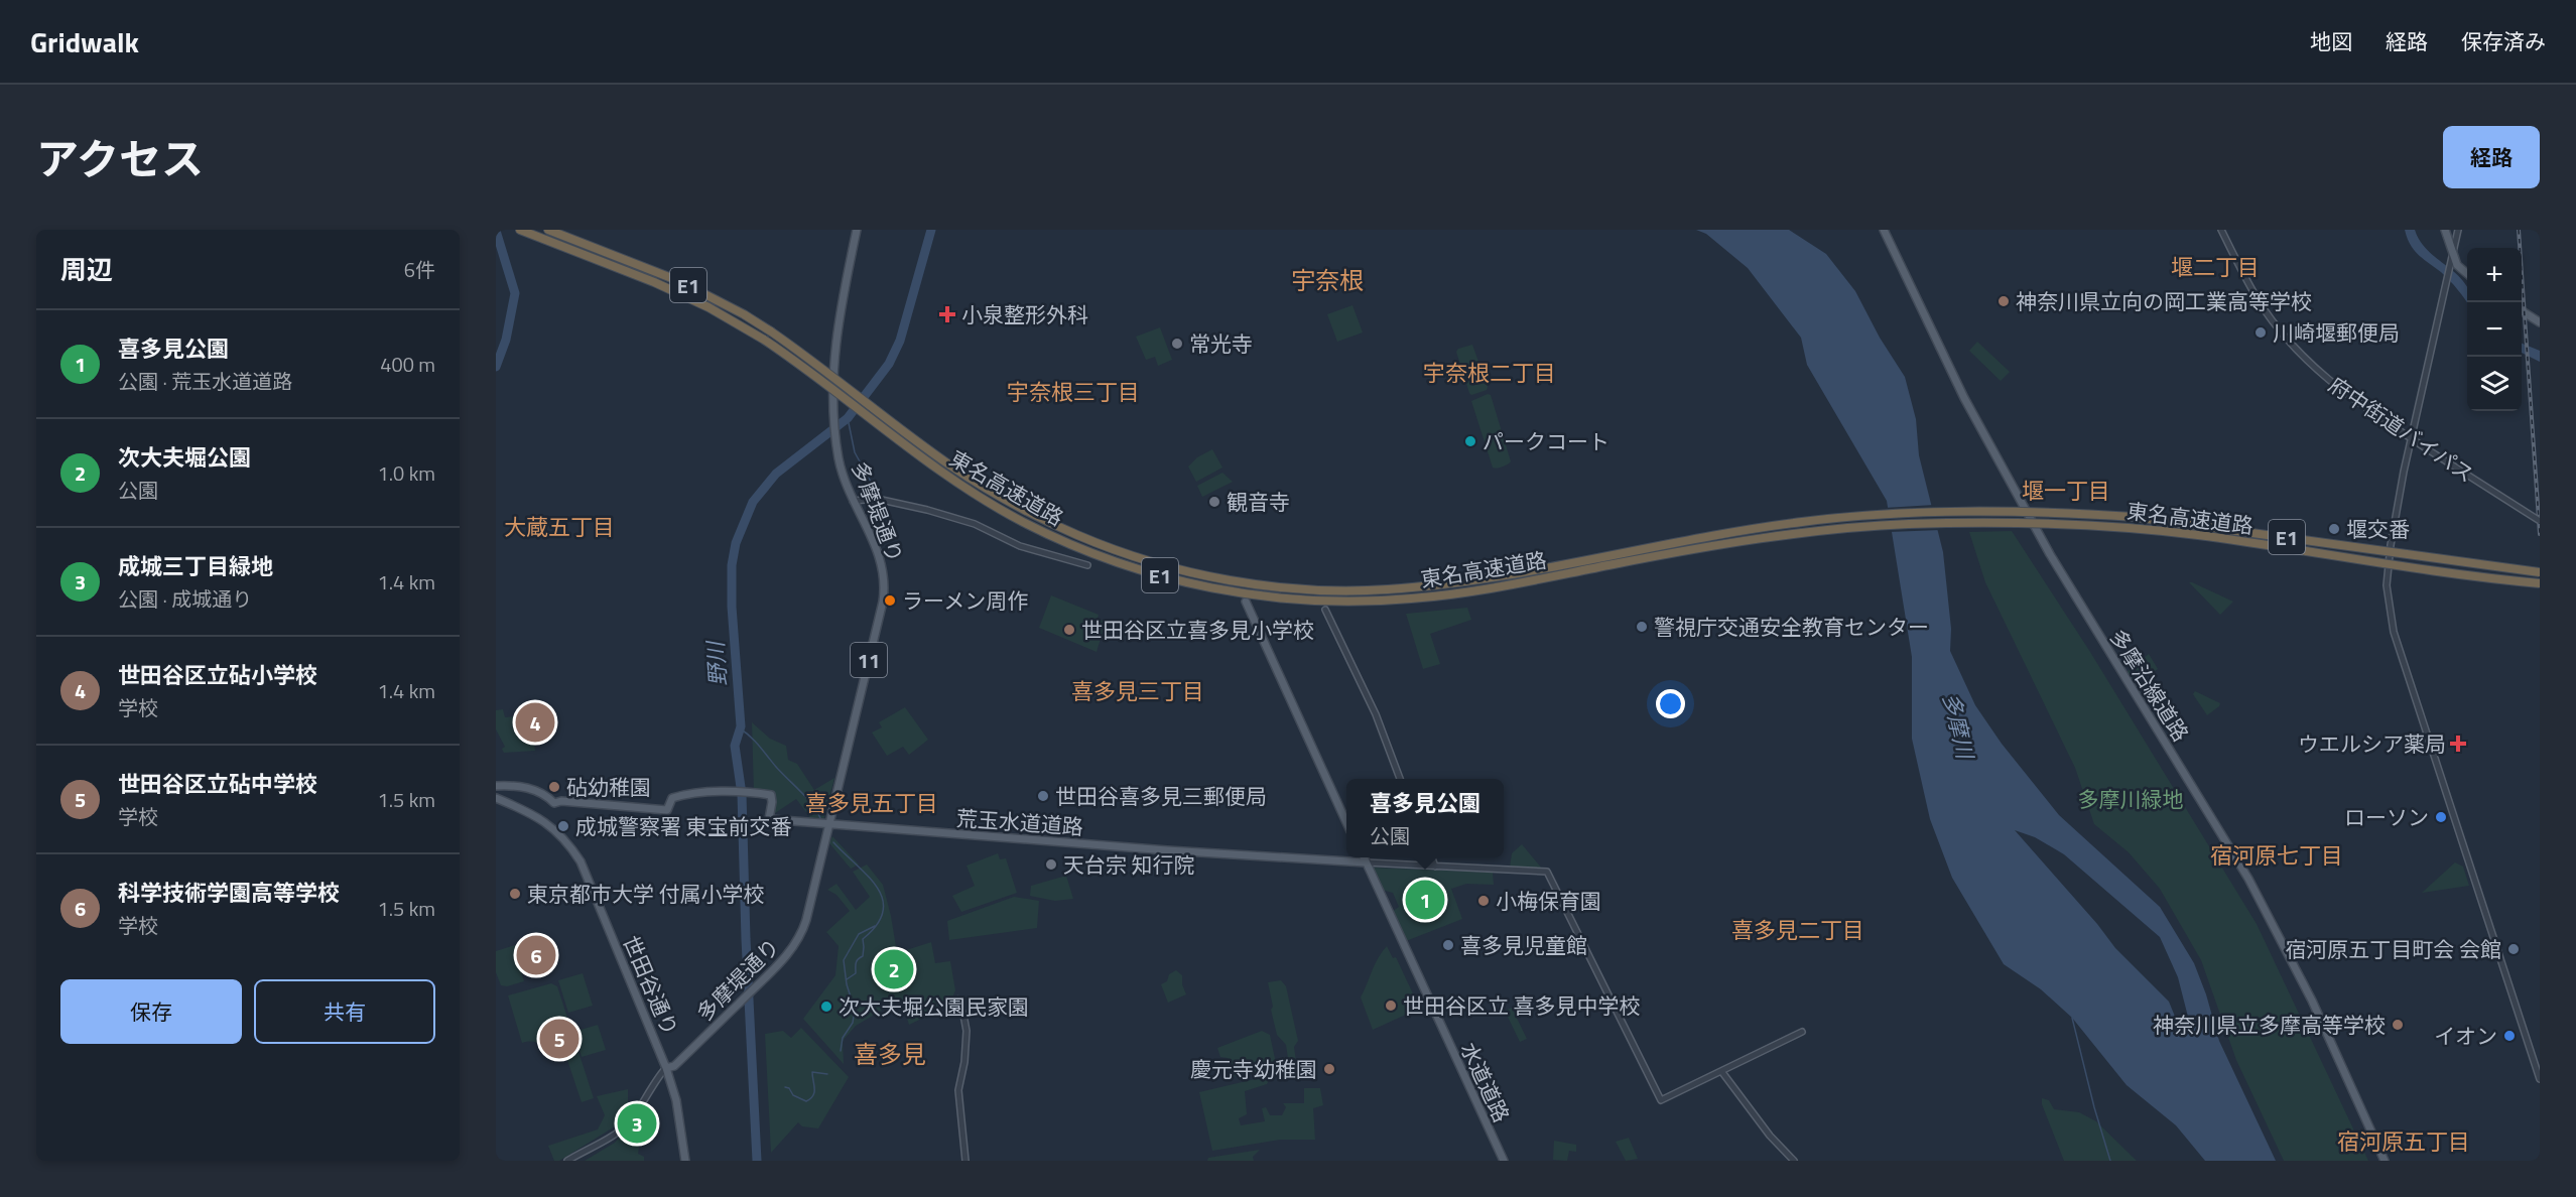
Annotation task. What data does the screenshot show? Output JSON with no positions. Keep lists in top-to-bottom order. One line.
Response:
{"streets":{"highway":["E1","東名高速道路"],"main road":["多摩堤通り","11","多摩沿線道路","荒玉水道道路","世田谷通り","水道道路"],"street":["府中街道バイパス"]},"crossings":[["多摩堤通り","荒玉水道道路"],["多摩堤通り","世田谷通り"],["荒玉水道道路","水道道路"]],"districts":["堰二丁目","宇奈根","宇奈根二丁目","宇奈根三丁目","堰一丁目","大蔵五丁目","喜多見三丁目","喜多見五丁目","宿河原七丁目","喜多見二丁目","喜多見","宿河原五丁目"],"water":["野川","多摩川"],"parks":["多摩川緑地"],"places":{"other":["神奈川県立向の岡工業高等学校","川崎堰郵便局","常光寺","パークコート","観音寺","堰交番","ラーメン周作","警視庁交通安全教育センター","世田谷区立喜多見小学校","砧幼稚園","世田谷喜多見三郵便局","ローソン","成城警察署 東宝前交番","天台宗 知行院","東京都市大学 付属小学校","小梅保育園","喜多見児童館","宿河原五丁目町会 会館","世田谷区立 喜多見中学校","次大夫堀公園民家園","神奈川県立多摩高等学校","イオン","慶元寺幼稚園"],"health":["小泉整形外科","ウエルシア薬局"]},"page":{"header":"Gridwalk","nav":["地図","経路","保存済み"],"title":"アクセス","buttons":["経路",["保存","共有"]],"heading":["周辺","6件"],"map_buttons":["+","−"],"list":[{"mark":"1","name":"喜多見公園","note":"公園 · 荒玉水道道路","value":"400 m"},{"mark":"2","name":"次大夫堀公園","note":"公園","value":"1.0 km"},{"mark":"3","name":"成城三丁目緑地","note":"公園 · 成城通り","value":"1.4 km"},{"mark":"4","name":"世田谷区立砧小学校","note":"学校","value":"1.4 km"},{"mark":"5","name":"世田谷区立砧中学校","note":"学校","value":"1.5 km"},{"mark":"6","name":"科学技術学園高等学校","note":"学校","value":"1.5 km"}],"pins":["4","1","6","2","5","3"],"popup":["喜多見公園","公園"]}}
